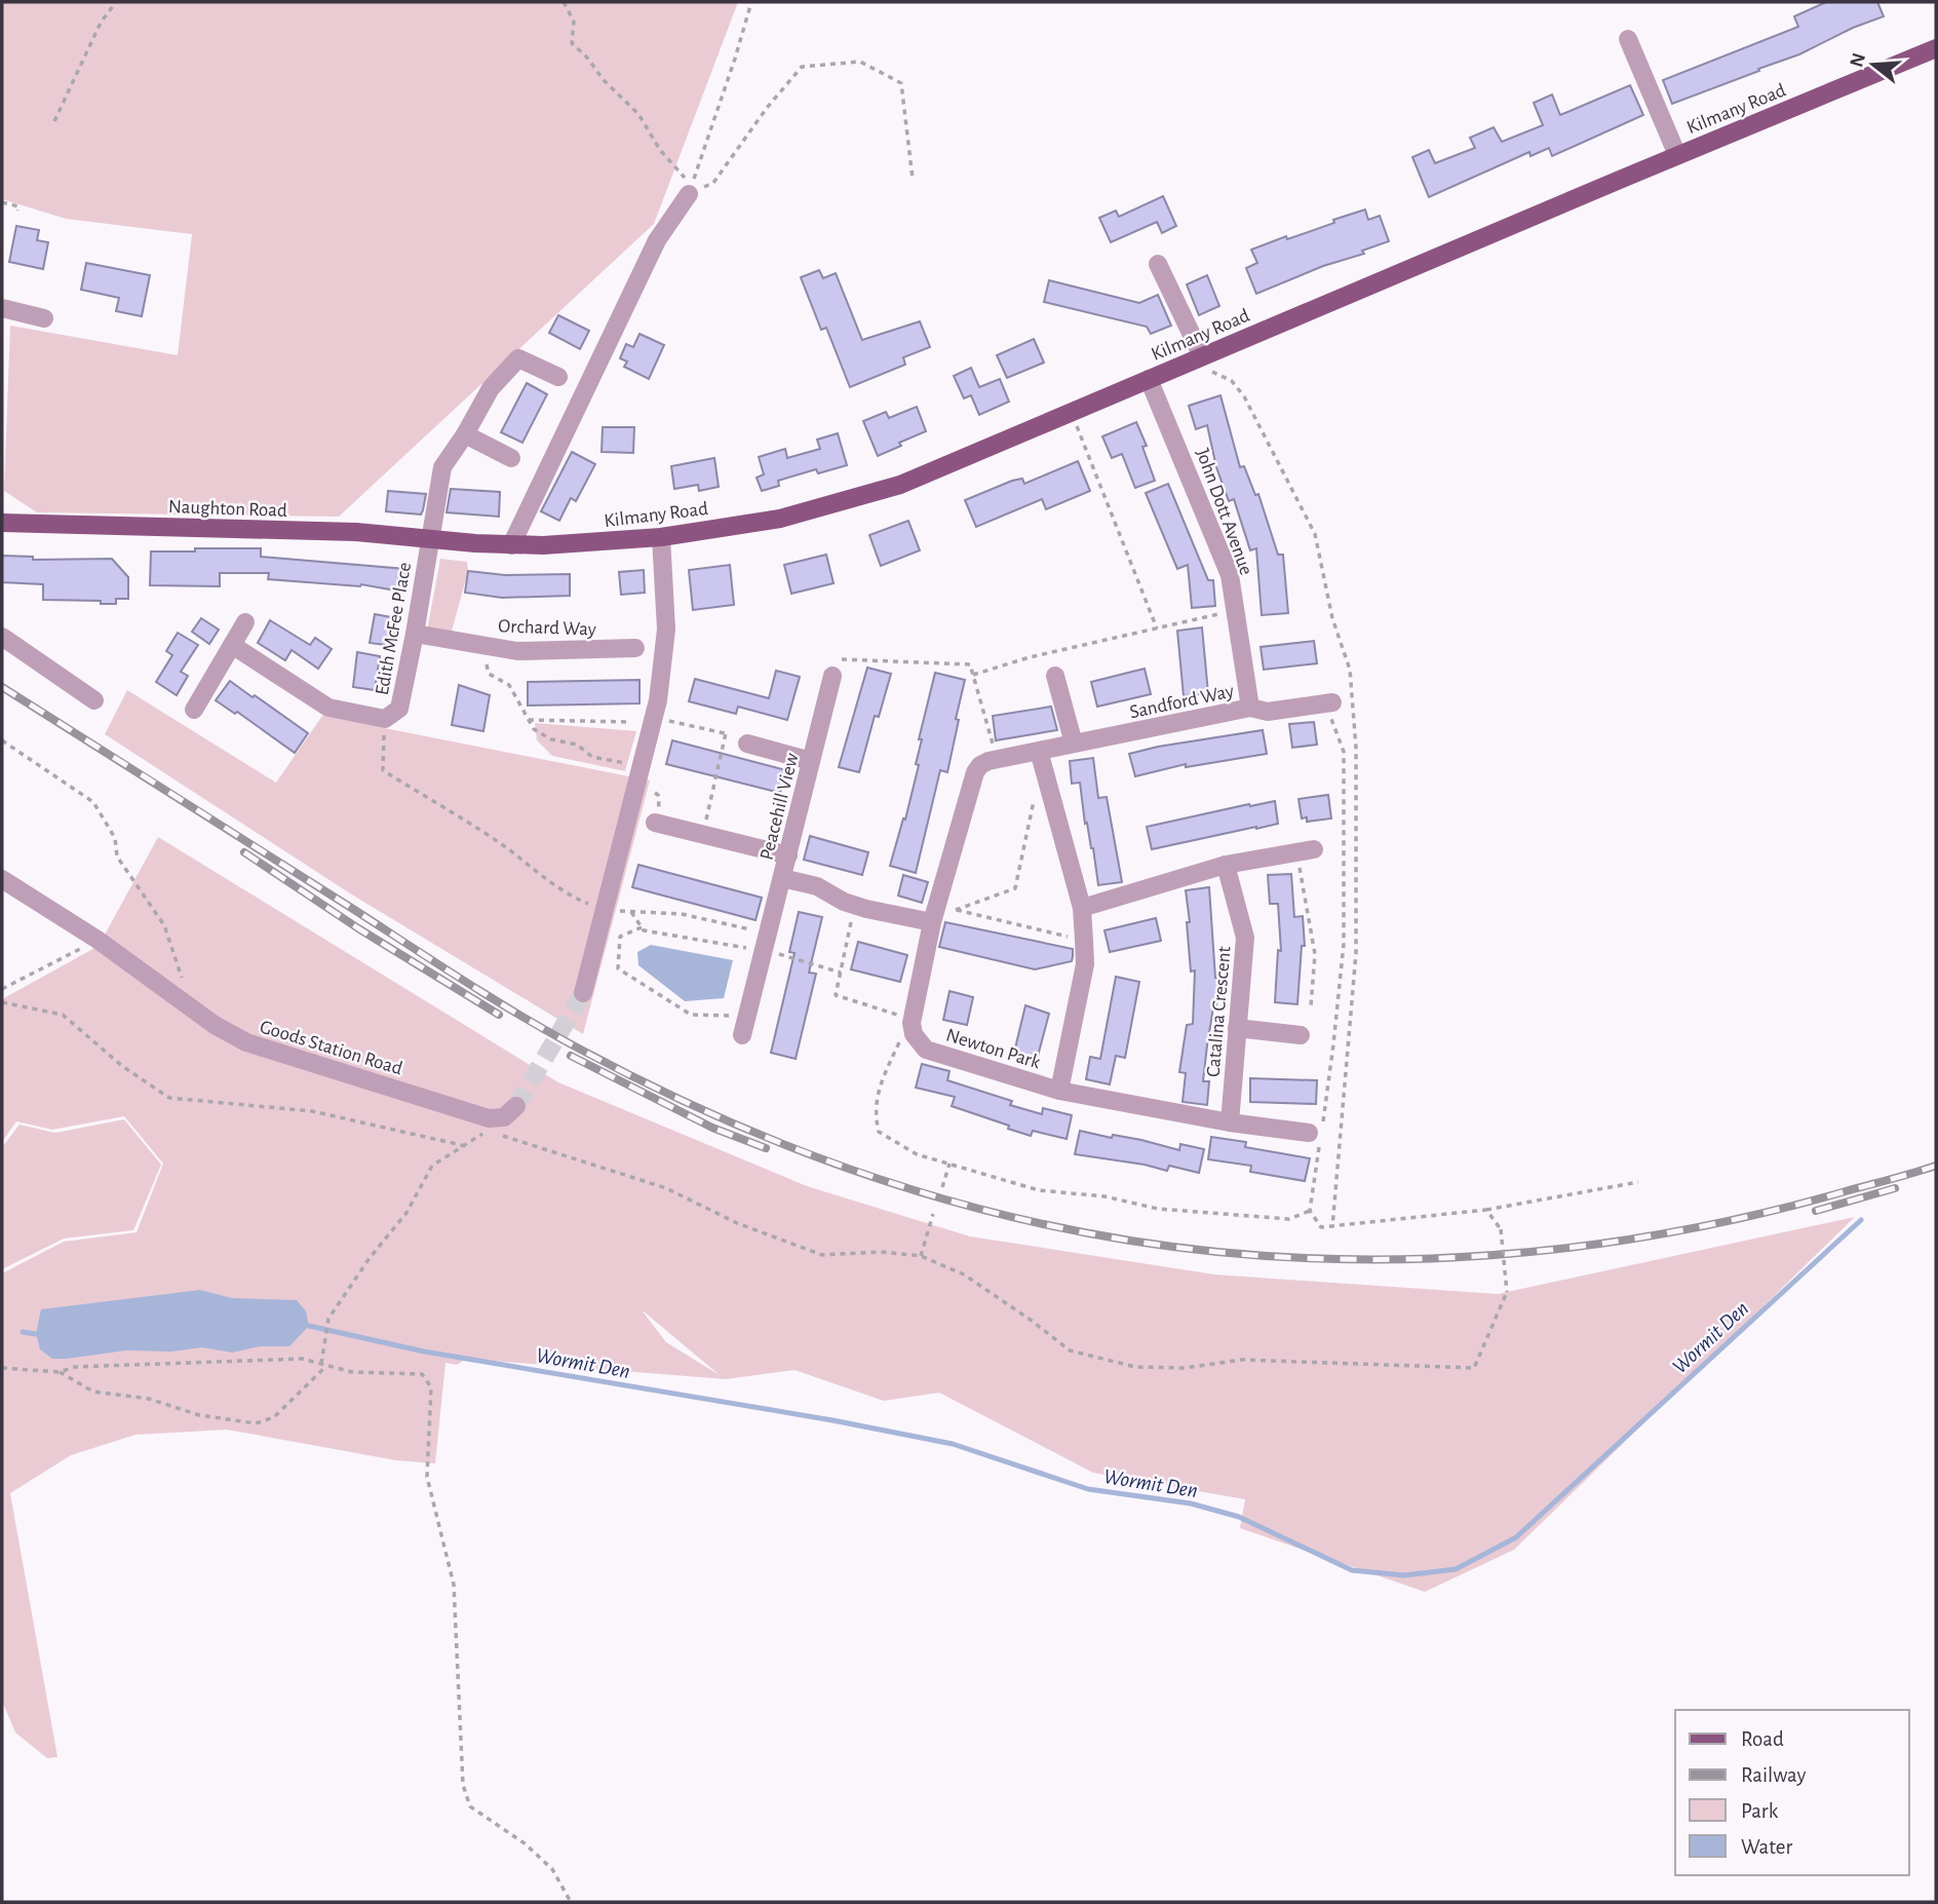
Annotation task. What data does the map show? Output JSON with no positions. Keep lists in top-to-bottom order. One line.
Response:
{"streets":{"main road":["Kilmany Road","Naughton Road"],"street":["John Dott Avenue","Orchard Way","Edith McFee Place","Sandford Way","Peacehill View","Catalina Crescent","Goods Station Road","Newton Park"]},"crossings":[["Kilmany Road","Naughton Road"],["Kilmany Road","John Dott Avenue"],["Naughton Road","Edith McFee Place"],["John Dott Avenue","Sandford Way"],["Orchard Way","Edith McFee Place"],["Sandford Way","Newton Park"]],"water":["Wormit Den"],"legend":["Road","Railway","Park","Water"],"north":"left"}
